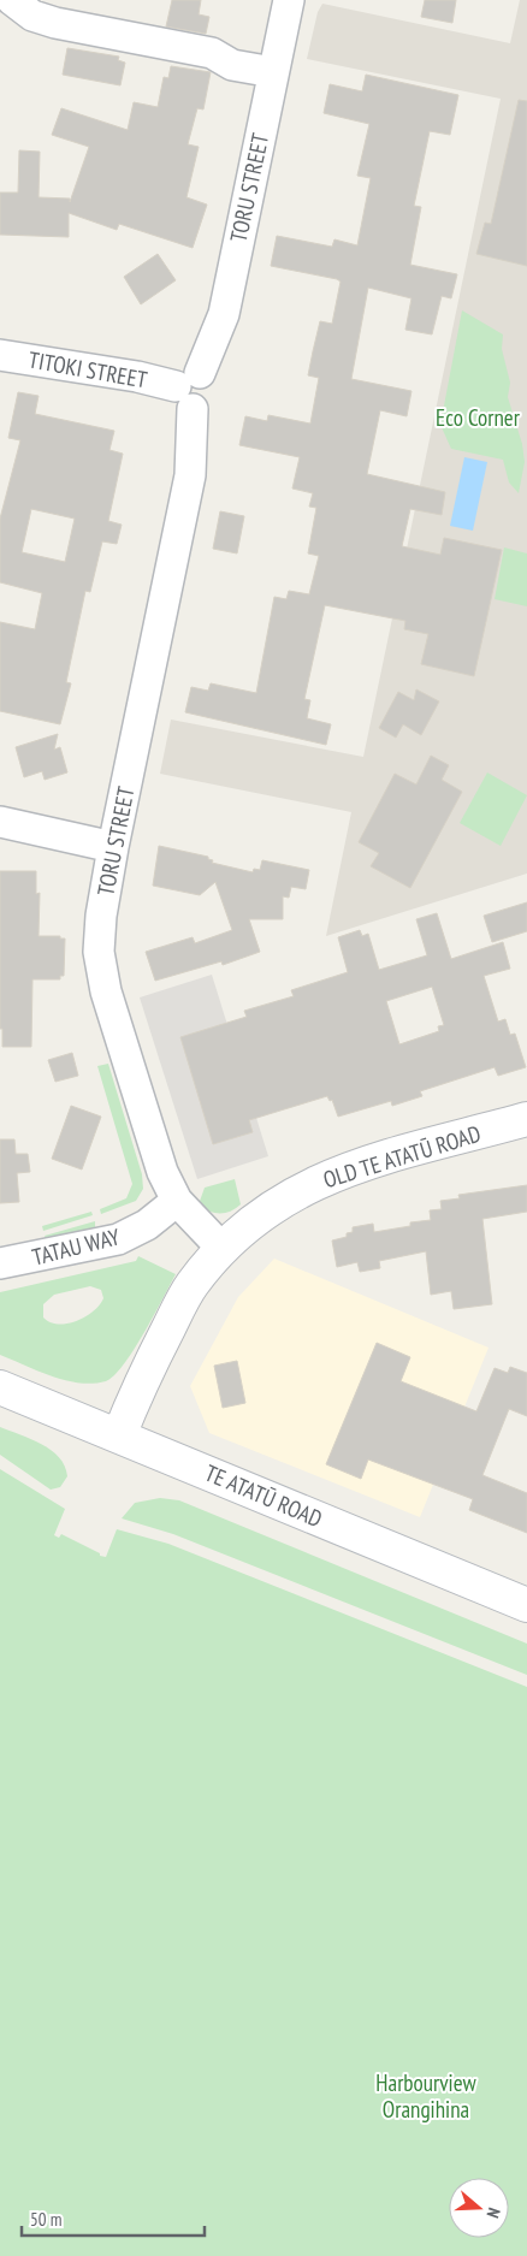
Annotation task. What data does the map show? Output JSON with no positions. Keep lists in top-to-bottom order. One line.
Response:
{"streets":{"main road":["OLD TE ATATŪ ROAD","TE ATATŪ ROAD"],"street":["TORU STREET","TITOKI STREET","TATAU WAY"]},"crossings":[["TORU STREET","TITOKI STREET"],["TORU STREET","OLD TE ATATŪ ROAD"],["TORU STREET","TATAU WAY"],["OLD TE ATATŪ ROAD","TE ATATŪ ROAD"]],"parks":["Eco Corner","Harbourview Orangihina"],"scale_bar":"50 m","north":"right"}
